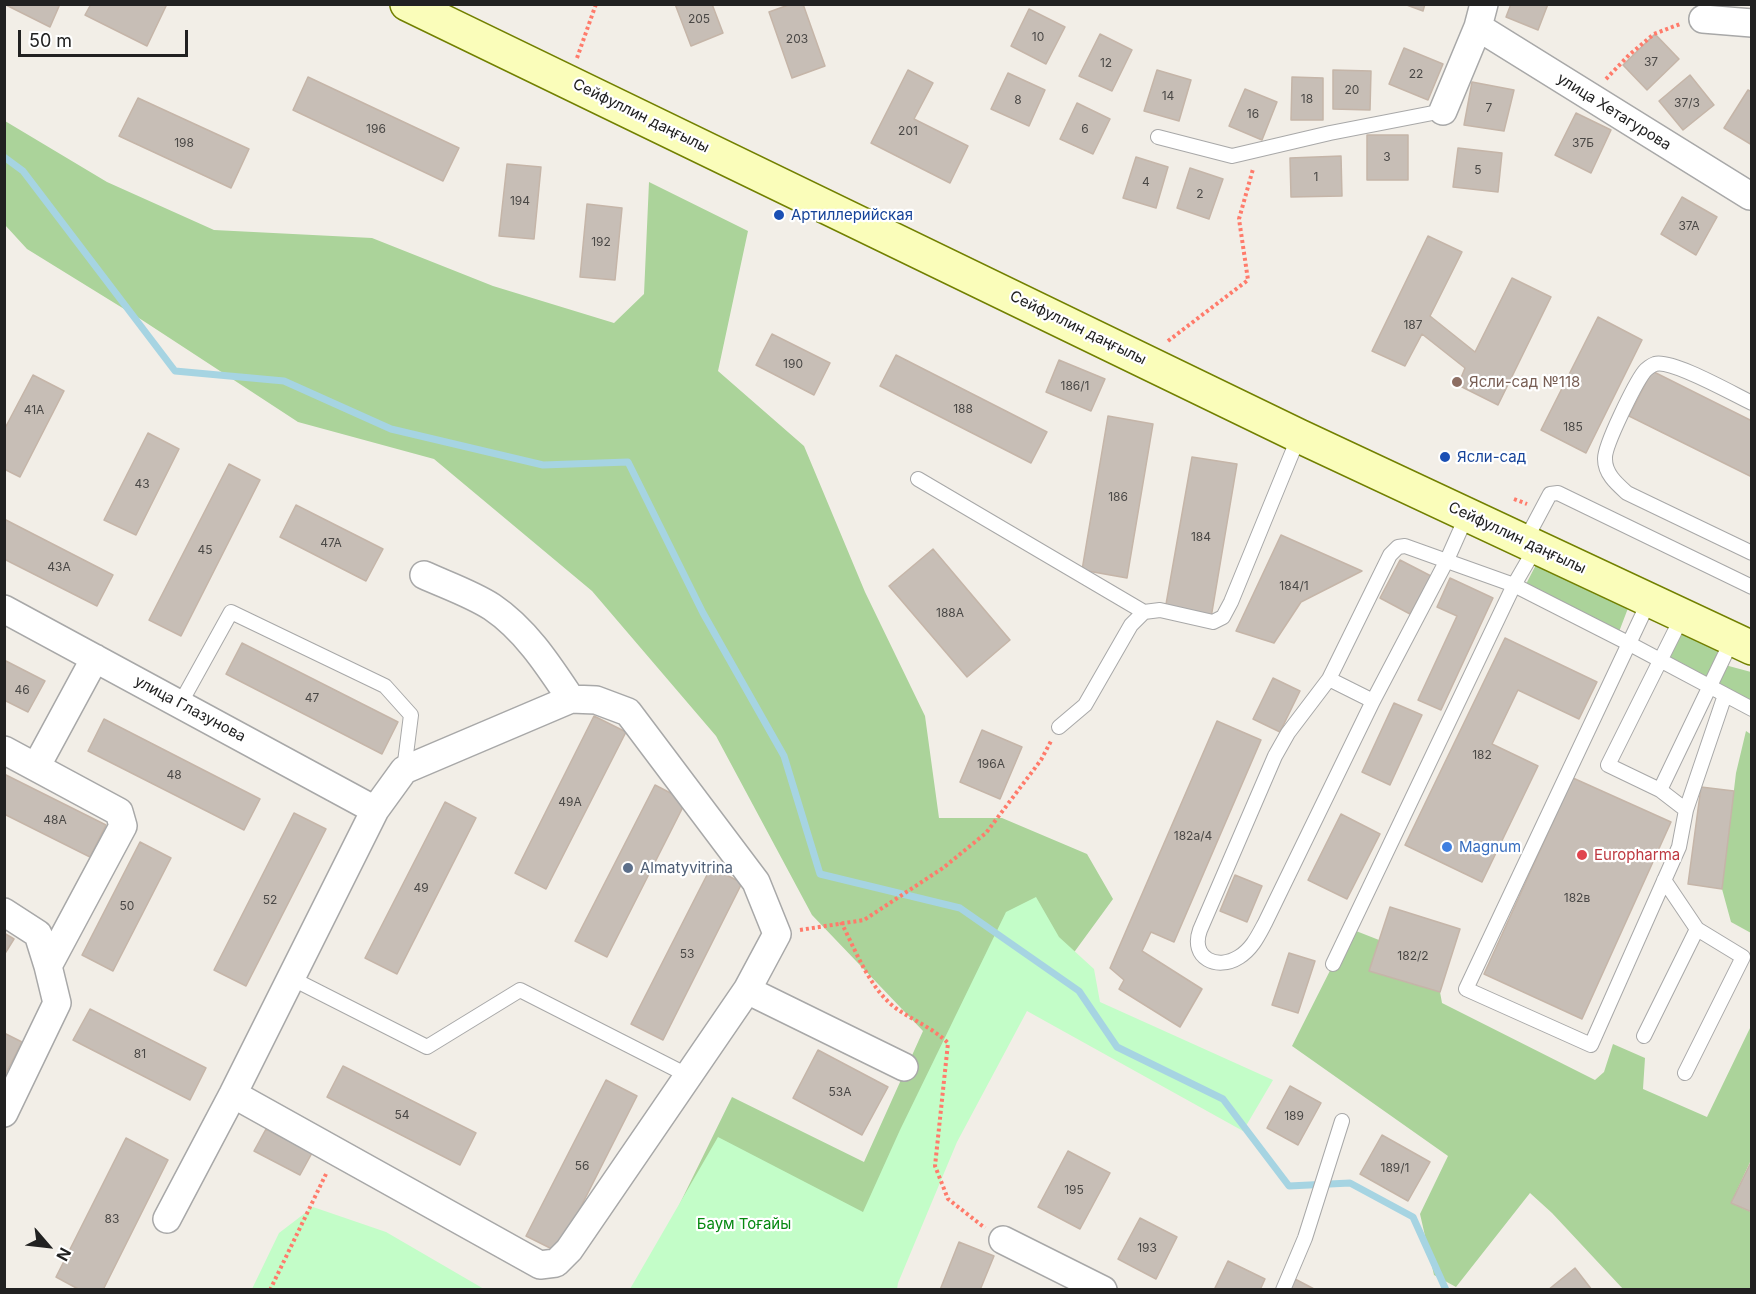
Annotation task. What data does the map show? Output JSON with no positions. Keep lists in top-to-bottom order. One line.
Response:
{"streets":{"main road":["Сейфуллин даңғылы"],"street":["улица Хетагурова","улица Глазунова"]},"parks":["Баум Тоғайы"],"places":["Артиллерийская","Ясли-сад №118","Ясли-сад","Magnum","Europharma","Almatyvitrina"],"house_numbers":["205","10","203","37","12","22","20","14","18","8","37/3","7","16","196","6","201","198","37Б","3","5","1","4","2","194","37А","192","187","190","186/1","188","41А","185","43","186","184","47А","45","43А","184/1","188А","46","47","182","196А","48","49А","48А","182а/4","49","182в","52","50","53","182/2","81","53А","54","189","56","189/1","195","83","193"],"scale_bar":"50 m","north":"bottom right"}
